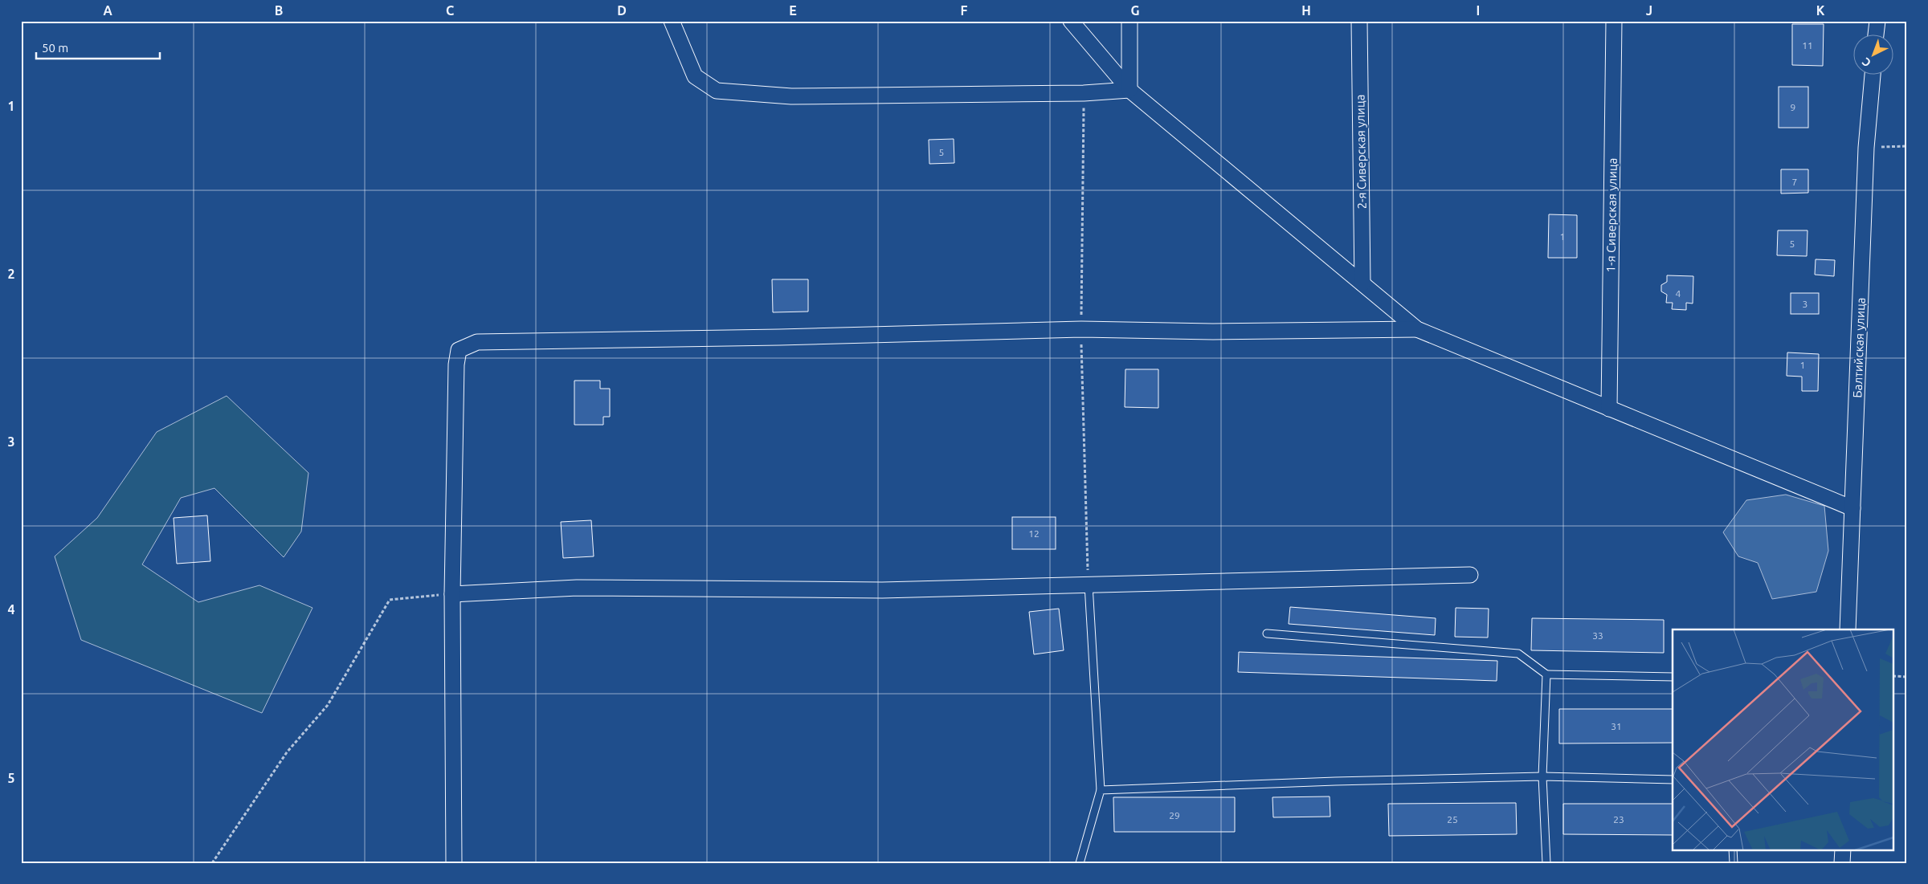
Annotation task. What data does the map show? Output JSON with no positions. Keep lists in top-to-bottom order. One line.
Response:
{"streets":{"street":["2-я Сиверская улица","1-я Сиверская улица","Балтийская улица"]},"house_numbers":["11","9","5","7","1","5","4","3","1","12","33","31","29","25","23"],"scale_bar":"50 m","north":"bottom left","grid":{"columns":["A","B","C","D","E","F","G","H","I","J","K"],"rows":["1","2","3","4","5"]}}
